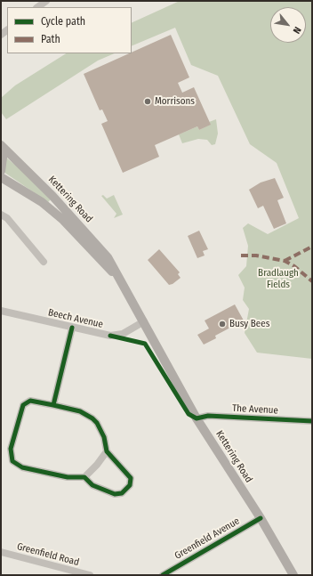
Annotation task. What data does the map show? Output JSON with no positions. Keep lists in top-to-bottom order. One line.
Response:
{"streets":{"main road":["Kettering Road"],"street":["Beech Avenue","The Avenue","Greenfield Avenue","Greenfield Road"]},"crossings":[["Kettering Road","Beech Avenue"],["Kettering Road","The Avenue"],["Kettering Road","Greenfield Avenue"]],"parks":["Bradlaugh Fields"],"places":["Morrisons","Busy Bees"],"legend":["Cycle path","Path"],"north":"bottom right"}
